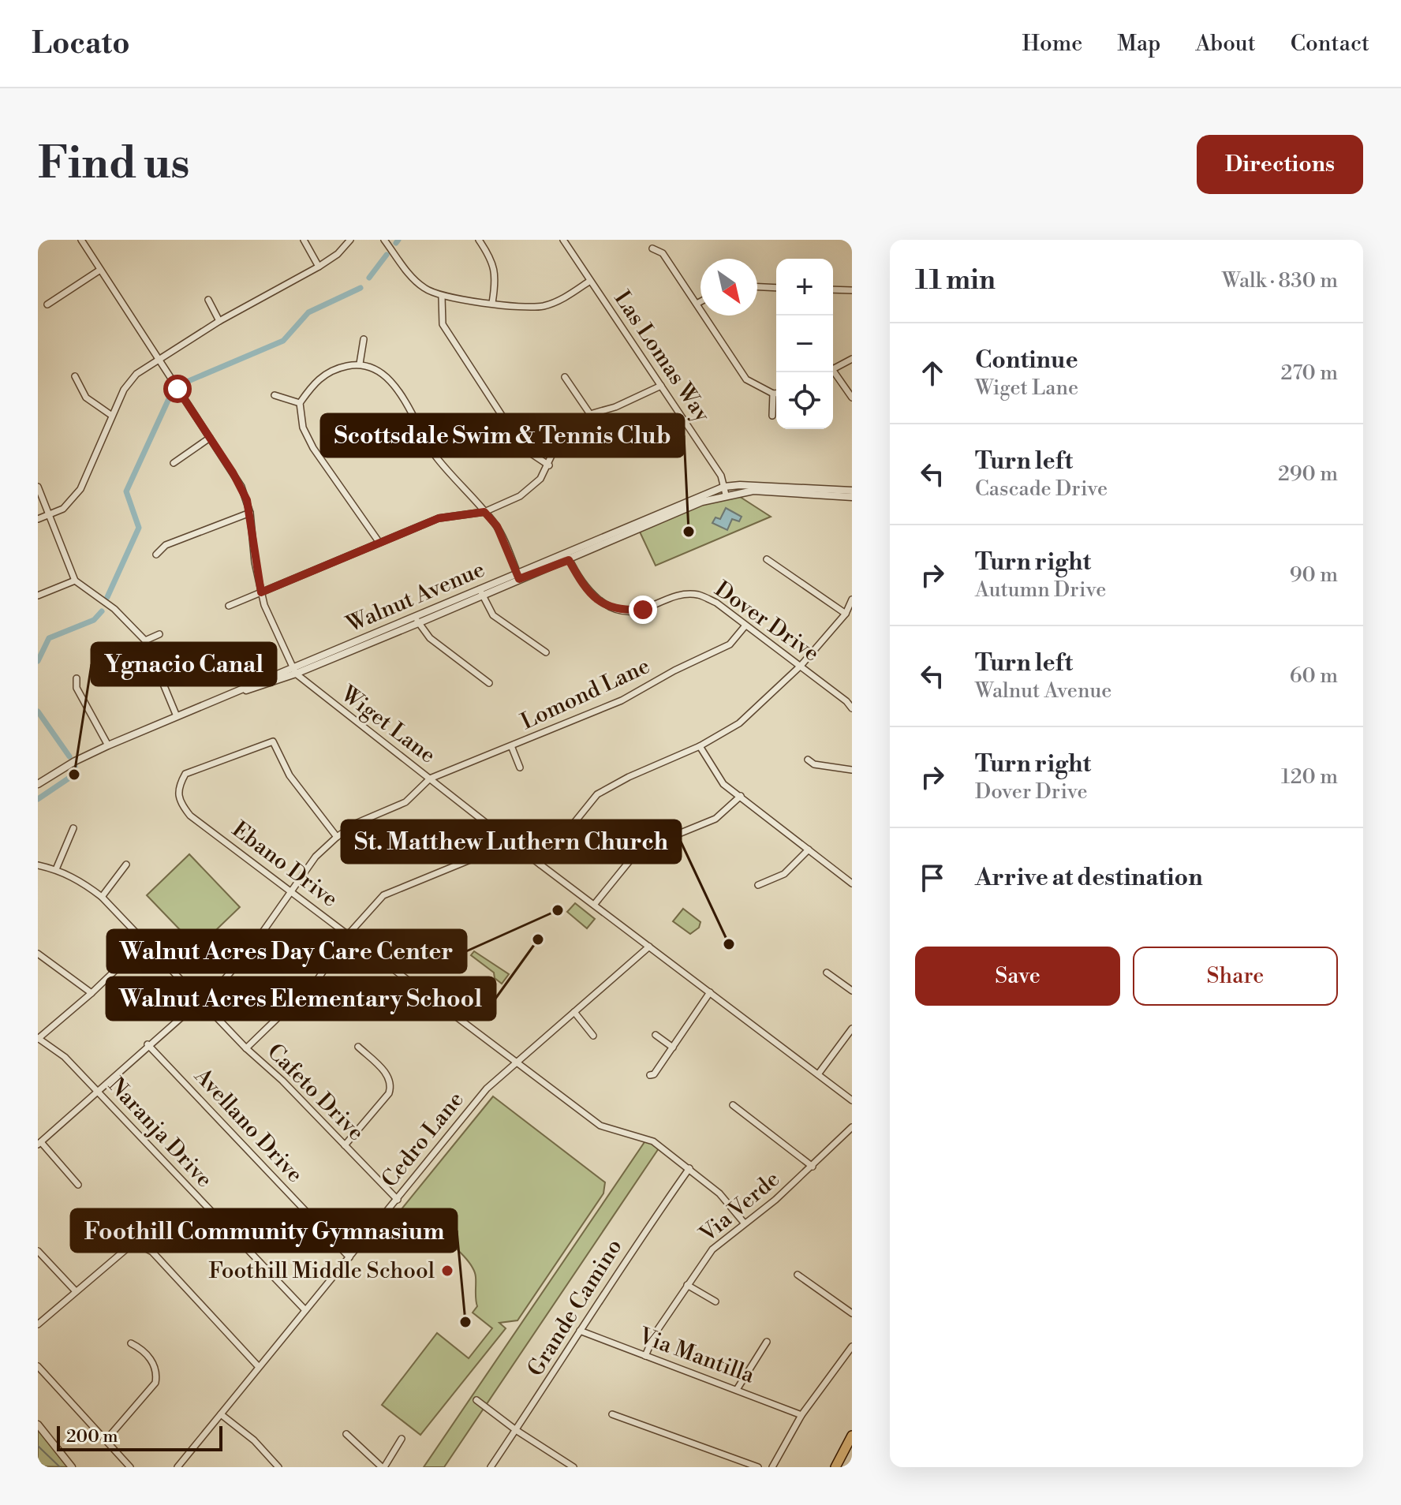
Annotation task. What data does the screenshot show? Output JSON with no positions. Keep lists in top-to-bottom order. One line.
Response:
{"streets":{"street":["Las Lomas Way","Walnut Avenue","Dover Drive","Lomond Lane","Wiget Lane","Ebano Drive","Cafeto Drive","Avellano Drive","Naranja Drive","Cedro Lane","Via Verde","Grande Camino","Via Mantilla"]},"crossings":[["Las Lomas Way","Walnut Avenue"],["Walnut Avenue","Dover Drive"],["Walnut Avenue","Wiget Lane"],["Dover Drive","Lomond Lane"],["Lomond Lane","Wiget Lane"],["Wiget Lane","Cedro Lane"],["Ebano Drive","Cedro Lane"],["Ebano Drive","Via Verde"],["Ebano Drive","Grande Camino"],["Cafeto Drive","Cedro Lane"],["Avellano Drive","Cedro Lane"],["Naranja Drive","Cedro Lane"],["Via Verde","Via Mantilla"],["Grande Camino","Via Mantilla"]],"places":["Scottsdale Swim & Tennis Club","Ygnacio Canal","Walnut Acres Day Care Center","Walnut Acres Elementary School","St. Matthew Luthern Church","Foothill Middle School","Foothill Community Gymnasium"],"scale_bar":"200 m","north":"bottom right","page":{"header":"Locato","nav":["Home","Map","About","Contact"],"buttons":["Directions",["Save","Share"]],"title":"Find us","heading":["11 min","Walk · 830 m"],"map_buttons":["+","−"],"list":[["Continue","Wiget Lane","270 m"],["Turn left","Cascade Drive","290 m"],["Turn right","Autumn Drive","90 m"],["Turn left","Walnut Avenue","60 m"],["Turn right","Dover Drive","120 m"],"Arrive at destination"],"scale":"200 m"}}
